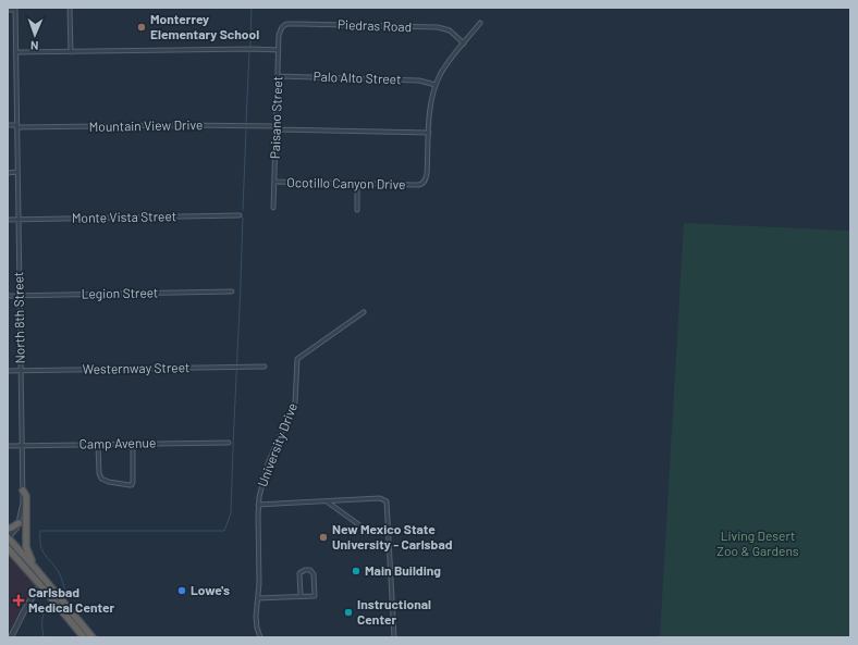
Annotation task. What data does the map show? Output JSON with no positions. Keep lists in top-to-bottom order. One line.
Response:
{"streets":{"street":["Piedras Road","Palo Alto Street","Paisano Street","Mountain View Drive","Ocotillo Canyon Drive","Monte Vista Street","Legion Street","North 8th Street","Westernway Street","Camp Avenue","University Drive"]},"crossings":[["Piedras Road","Paisano Street"],["Piedras Road","Ocotillo Canyon Drive"],["Palo Alto Street","Paisano Street"],["Palo Alto Street","Ocotillo Canyon Drive"],["Paisano Street","Mountain View Drive"],["Paisano Street","Ocotillo Canyon Drive"],["Mountain View Drive","Ocotillo Canyon Drive"],["Mountain View Drive","North 8th Street"],["Monte Vista Street","North 8th Street"],["Legion Street","North 8th Street"],["North 8th Street","Westernway Street"],["North 8th Street","Camp Avenue"]],"parks":["Living Desert Zoo & Gardens"],"places":{"other":["Monterrey Elementary School","New Mexico State University - Carlsbad","Main Building","Lowe's","Instructional Center"],"health":["Carlsbad Medical Center"]},"north":"bottom"}
